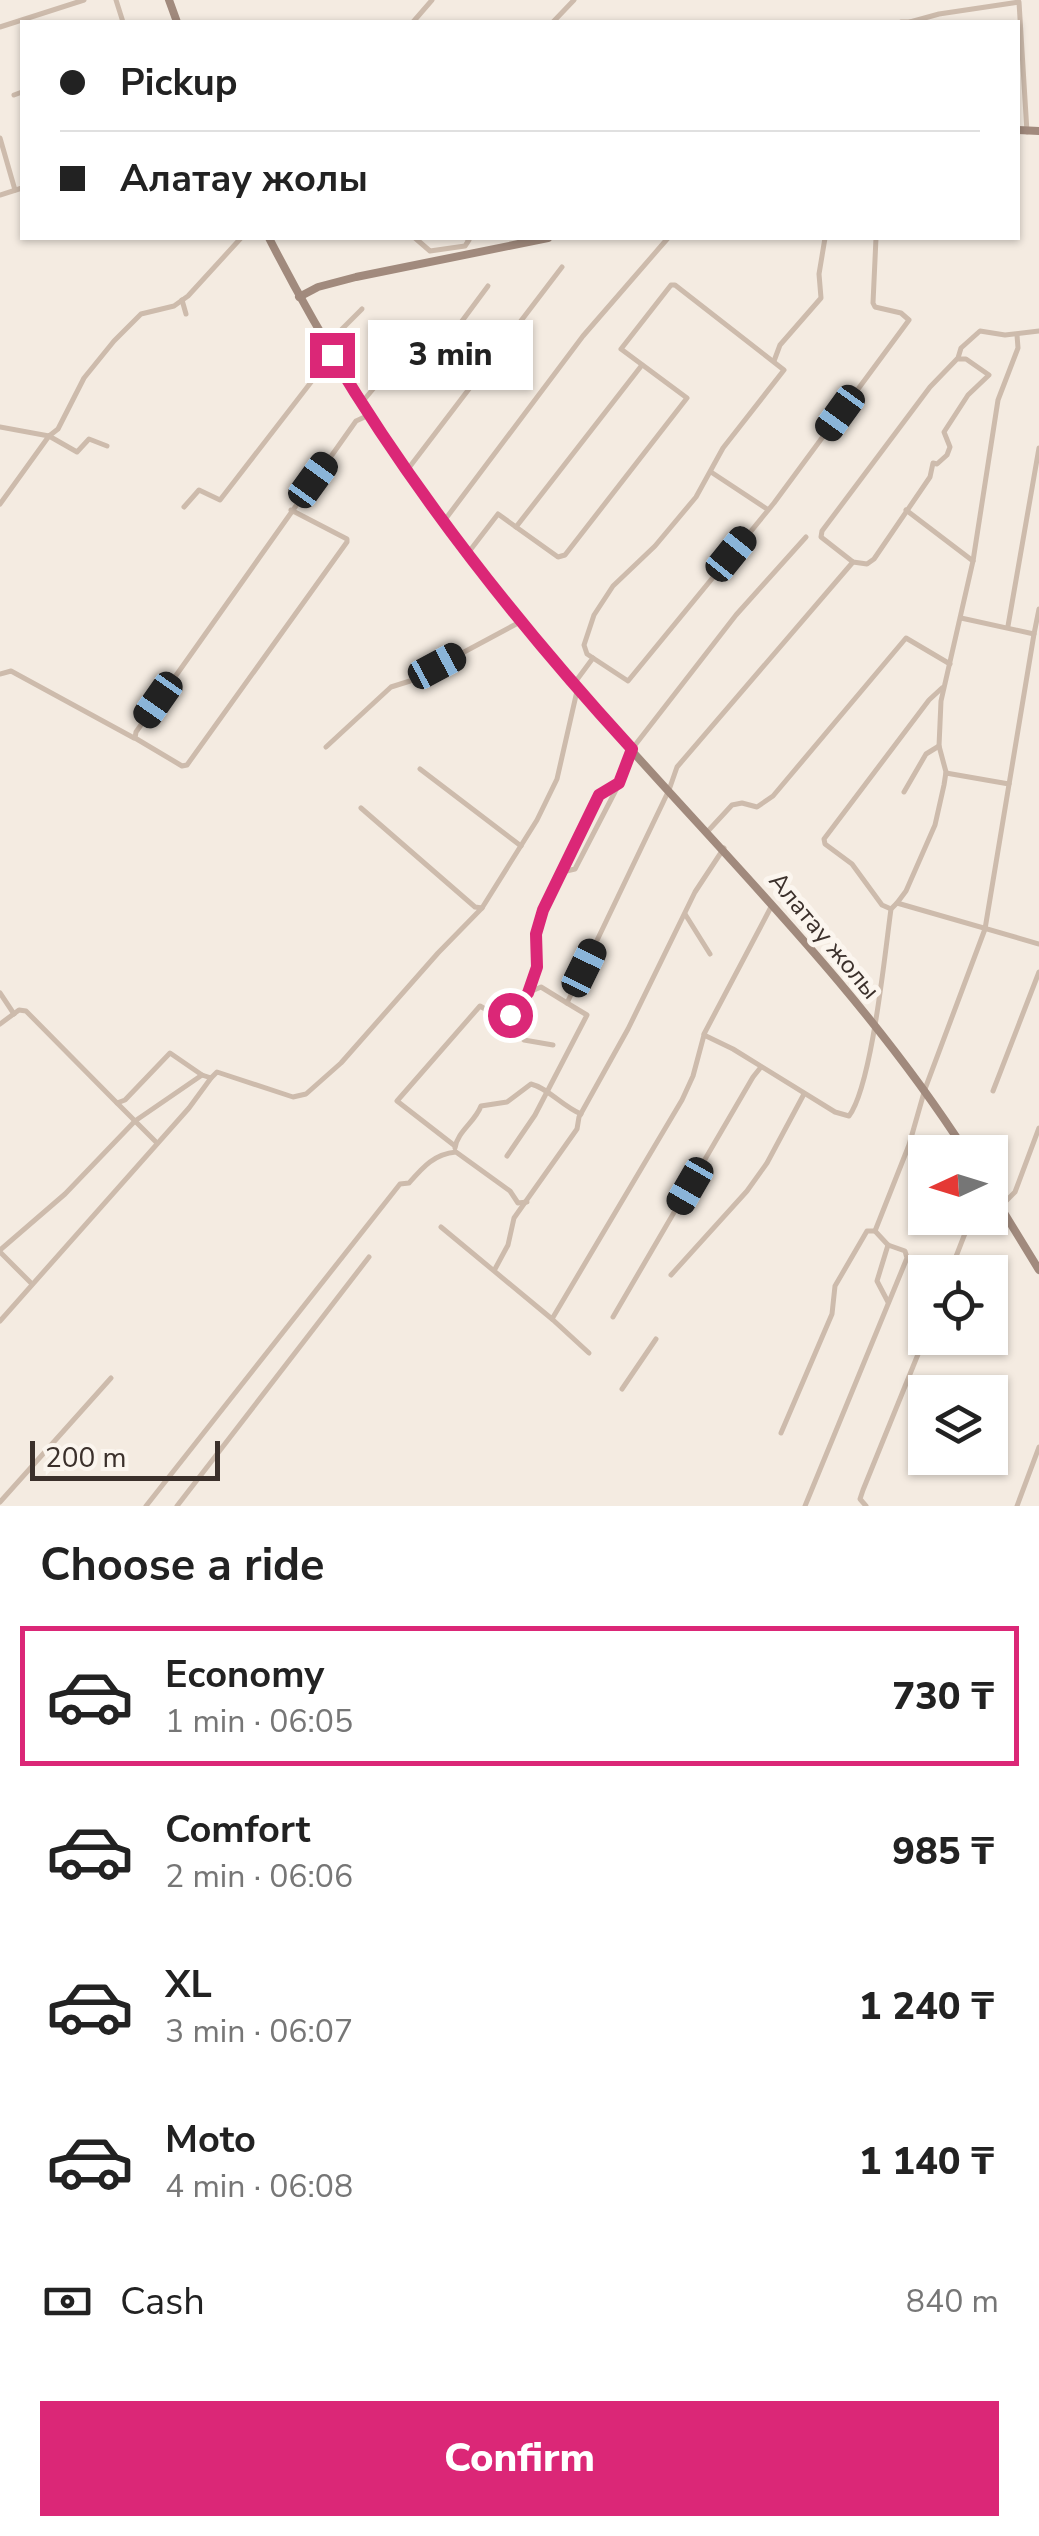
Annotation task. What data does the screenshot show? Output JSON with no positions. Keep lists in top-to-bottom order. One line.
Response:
{"streets":{"main road":["Алатау жолы"]},"scale_bar":"200 m","north":"left","page":{"banner":["Pickup","Алатау жолы"],"bubble":"3 min","scale":"200 m","heading":"Choose a ride","list":[{"name":"Economy","note":"1 min · 06:05","value":"730 ₸"},{"name":"Comfort","note":"2 min · 06:06","value":"985 ₸"},{"name":"XL","note":"3 min · 06:07","value":"1 240 ₸"},{"name":"Moto","note":"4 min · 06:08","value":"1 140 ₸"}],"pay":["Cash","840 m"],"buttons":"Confirm"}}
